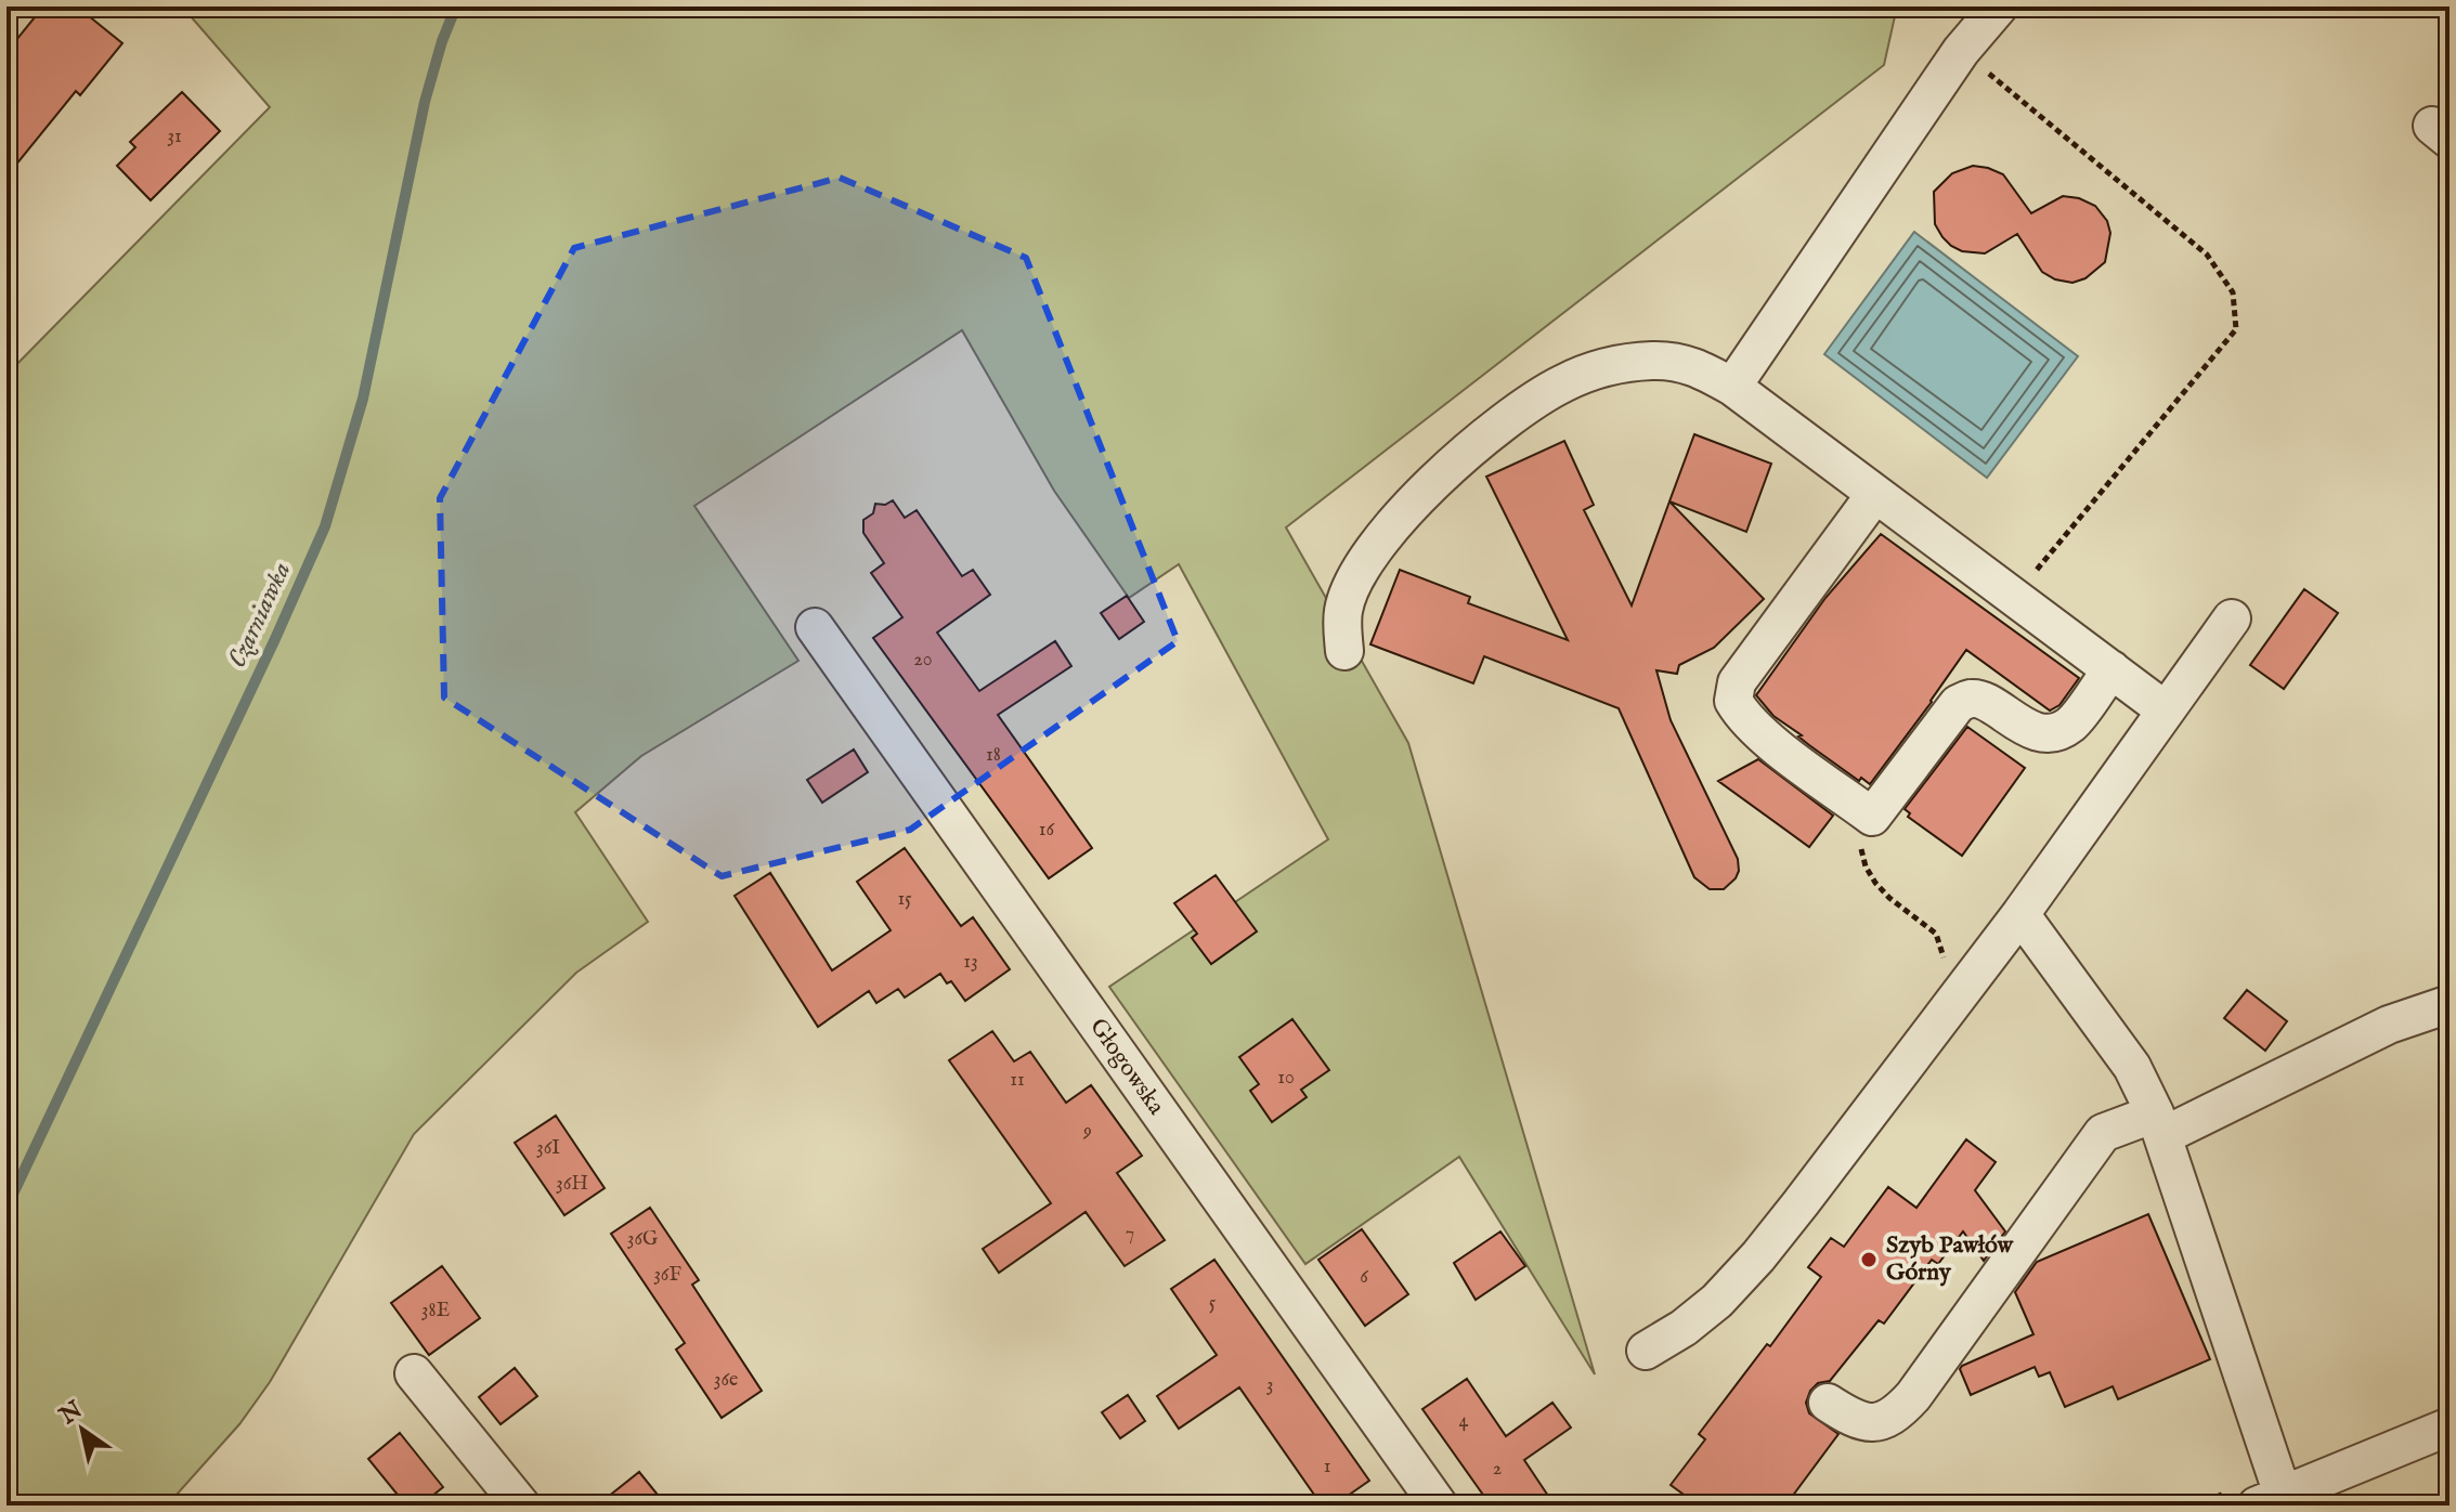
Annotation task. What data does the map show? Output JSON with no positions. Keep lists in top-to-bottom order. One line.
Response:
{"streets":{"street":["Głogowska"]},"water":["Czarniawka"],"places":["Szyb Pawłów Górny"],"house_numbers":["31","20","18","16","15","13","10","11","9","36I","36H","7","36G","36F","6","5","38E","36e","3","4","1","2"],"north":"top left"}
